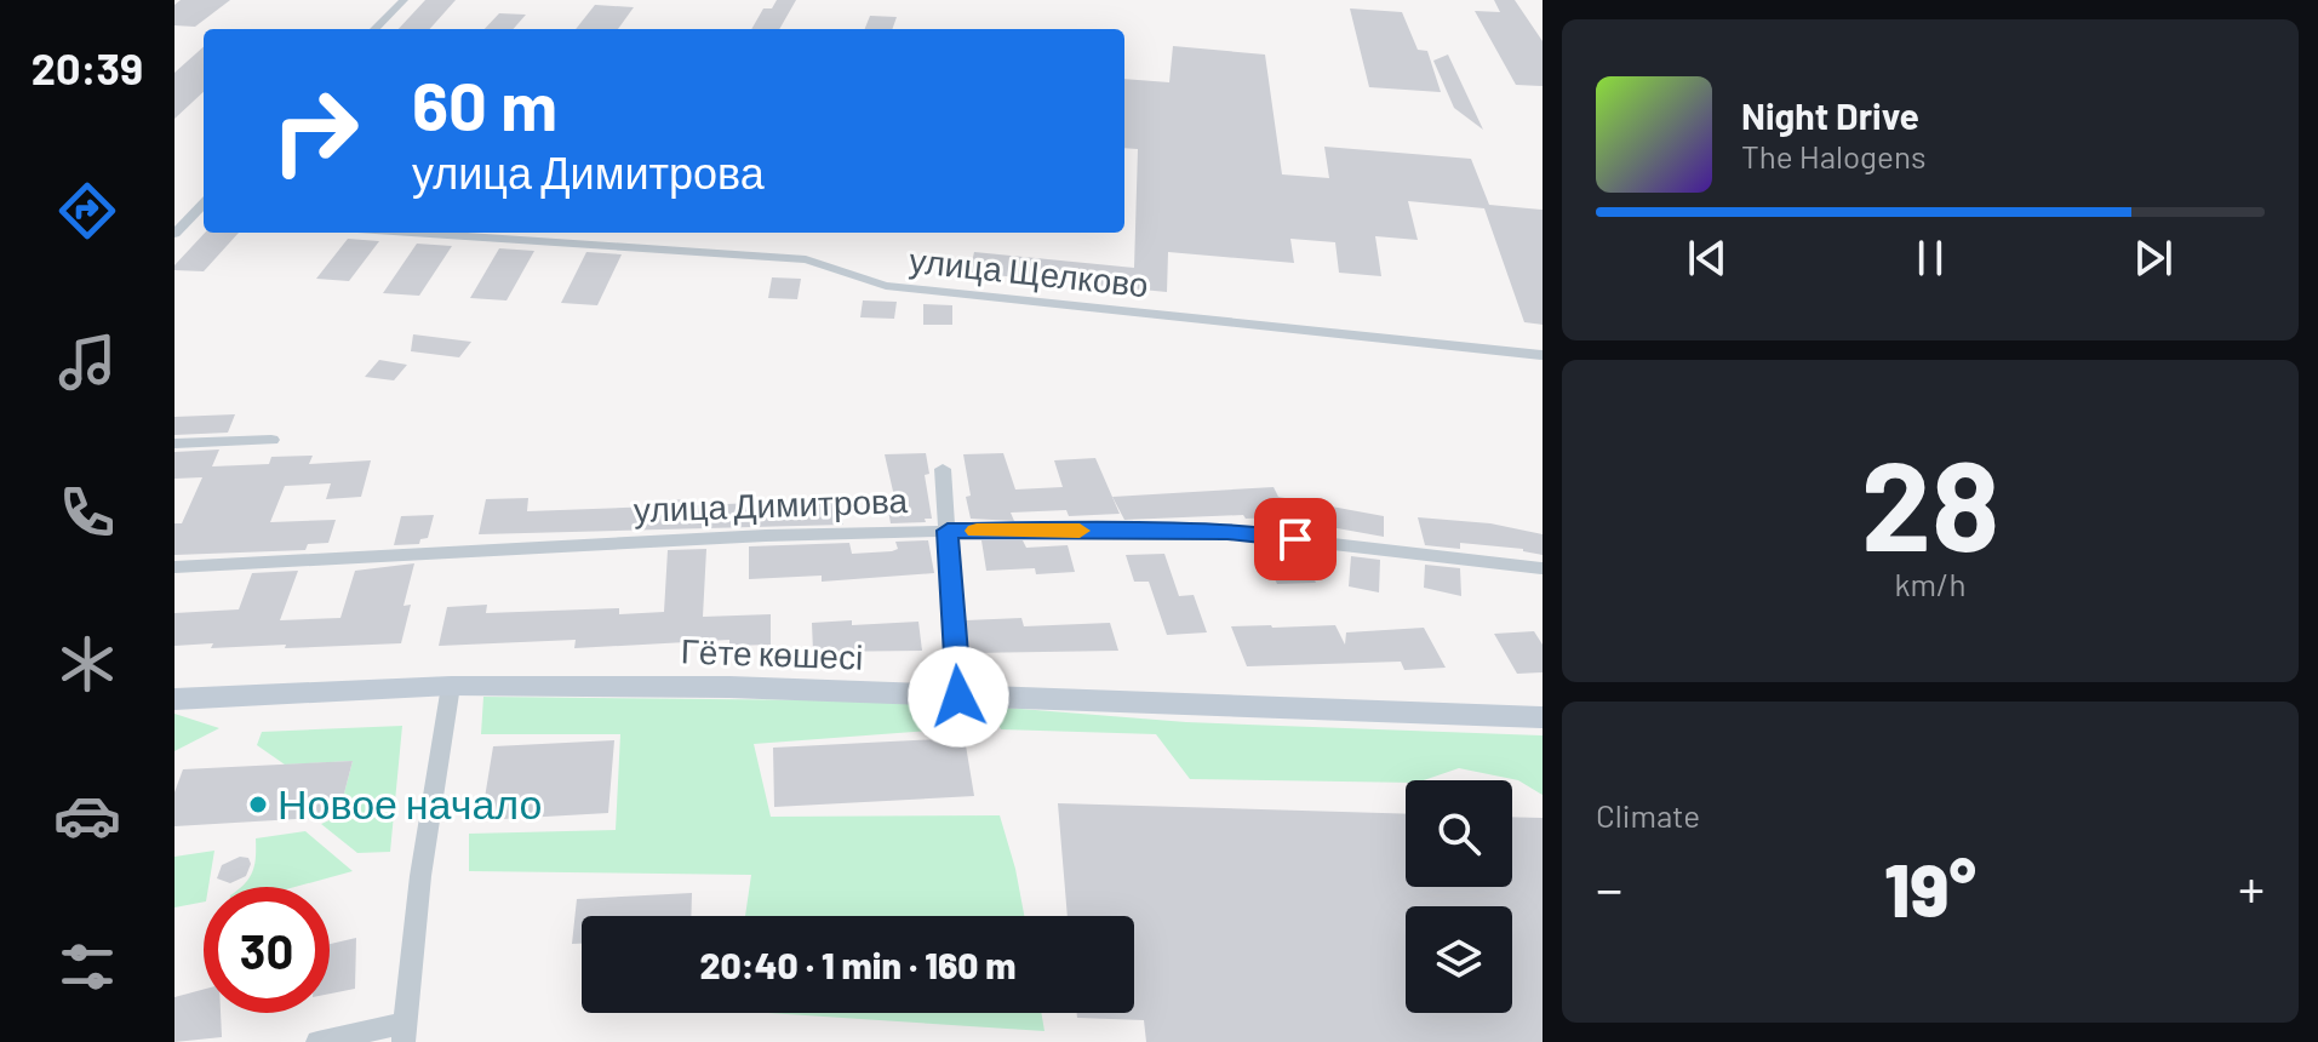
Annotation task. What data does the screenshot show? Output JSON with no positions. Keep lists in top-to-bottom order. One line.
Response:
{"streets":{"main road":["Гёте көшесі"],"street":["улица Щелково","улица Димитрова"]},"places":["Новое начало"],"page":{"tabs":"20:39","turn":["60 m","улица Димитрова"],"song":["Night Drive","The Halogens"],"tile":[["28","km/h"],"Climate"],"heat":["−","19°","+"],"limit":"30","trip":"20:40 · 1 min · 160 m"}}
